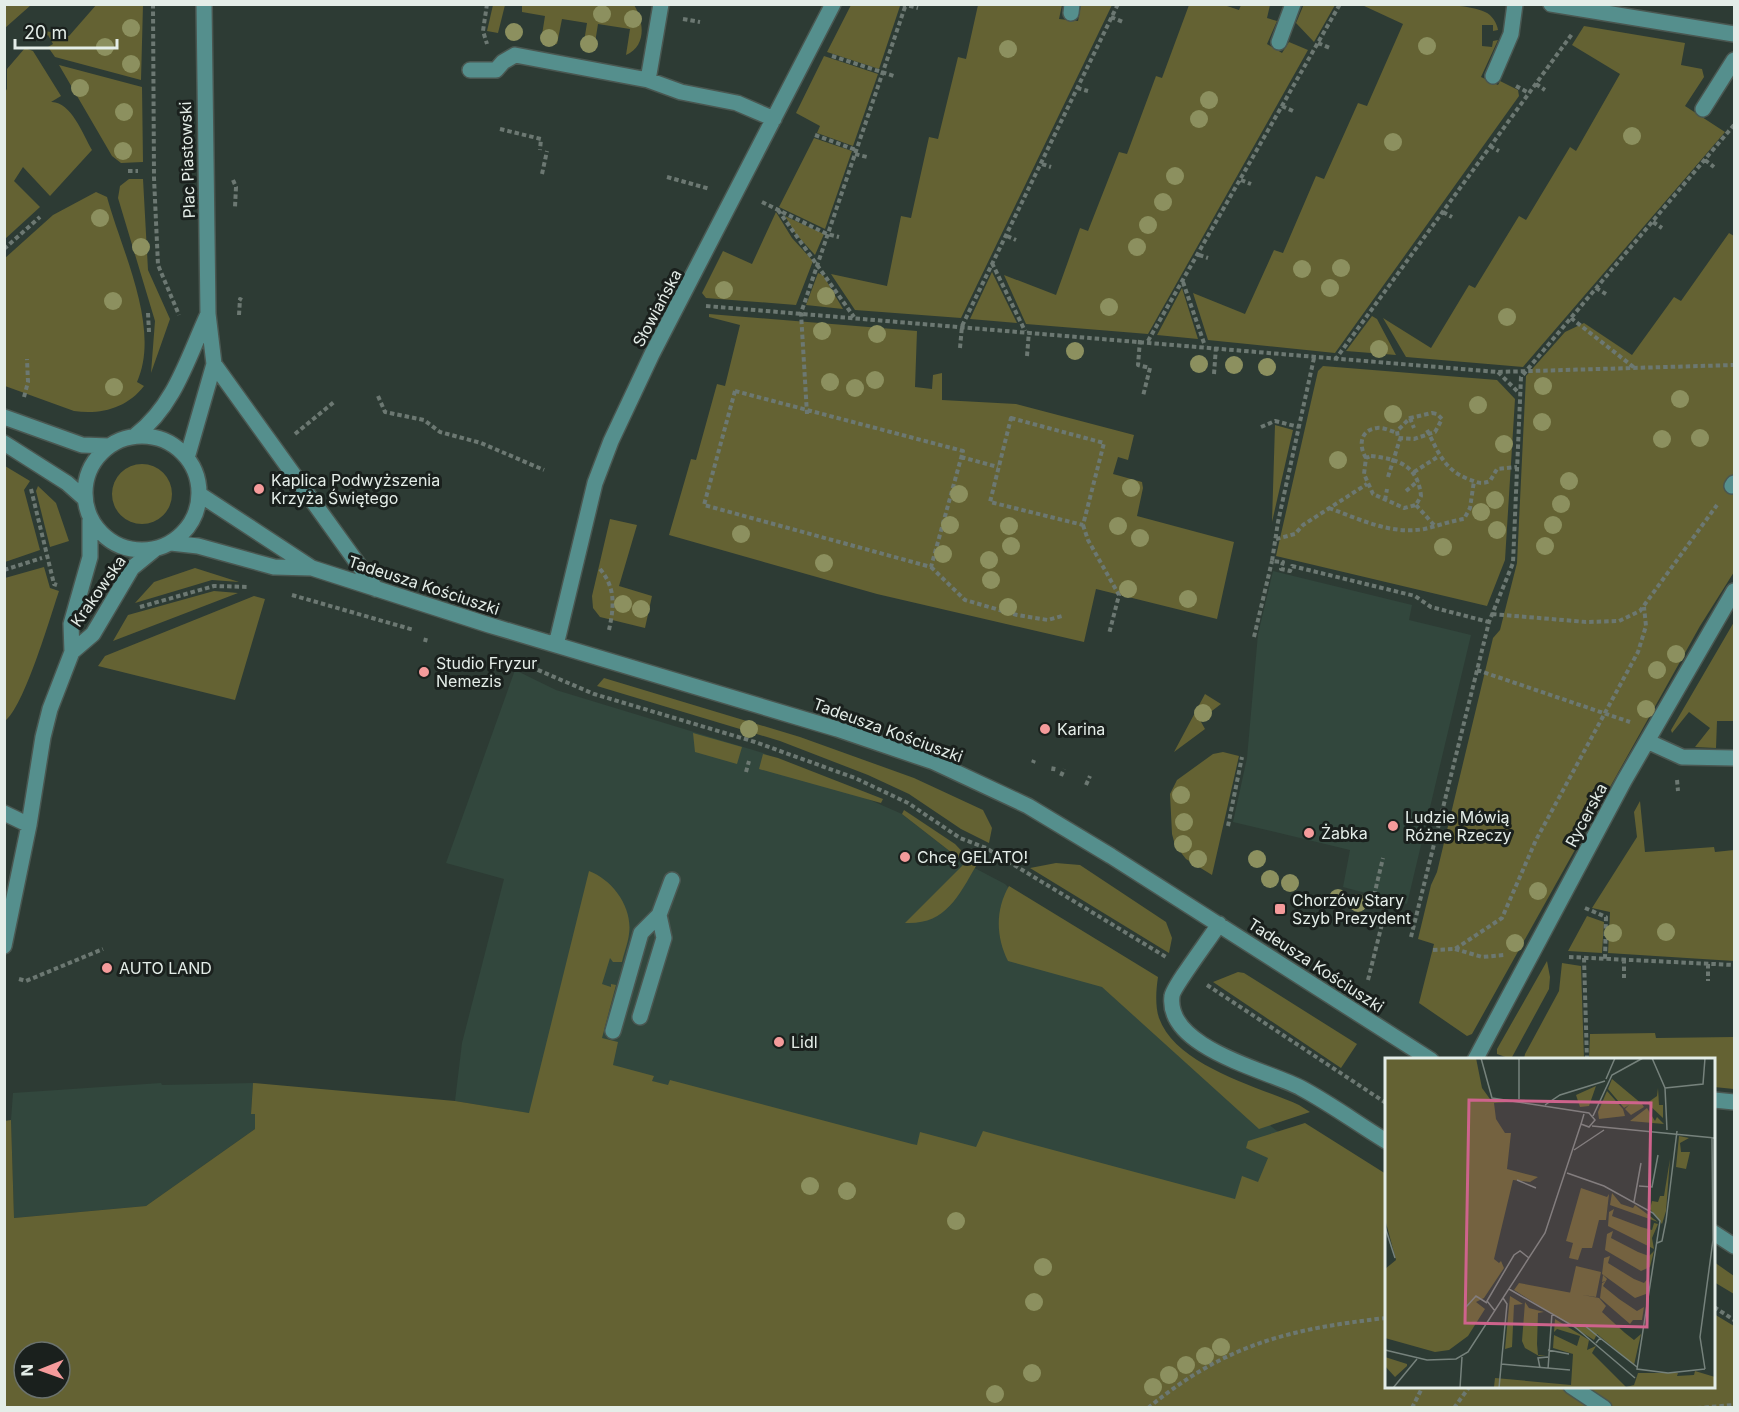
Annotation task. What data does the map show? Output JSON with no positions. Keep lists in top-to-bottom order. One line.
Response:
{"streets":{"street":["Plac Piastowski","Słowiańska","Tadeusza Kościuszki","Krakowska","Rycerska"]},"crossings":[["Plac Piastowski","Tadeusza Kościuszki"],["Plac Piastowski","Krakowska"],["Słowiańska","Tadeusza Kościuszki"],["Tadeusza Kościuszki","Krakowska"]],"places":{"other":["Kaplica Podwyższenia Krzyża Świętego","Studio Fryzur Nemezis","Karina","Ludzie Mówią Różne Rzeczy","Żabka","Chcę GELATO!","AUTO LAND","Lidl"],"transit":["Chorzów Stary Szyb Prezydent"]},"scale_bar":"20 m","north":"left"}
